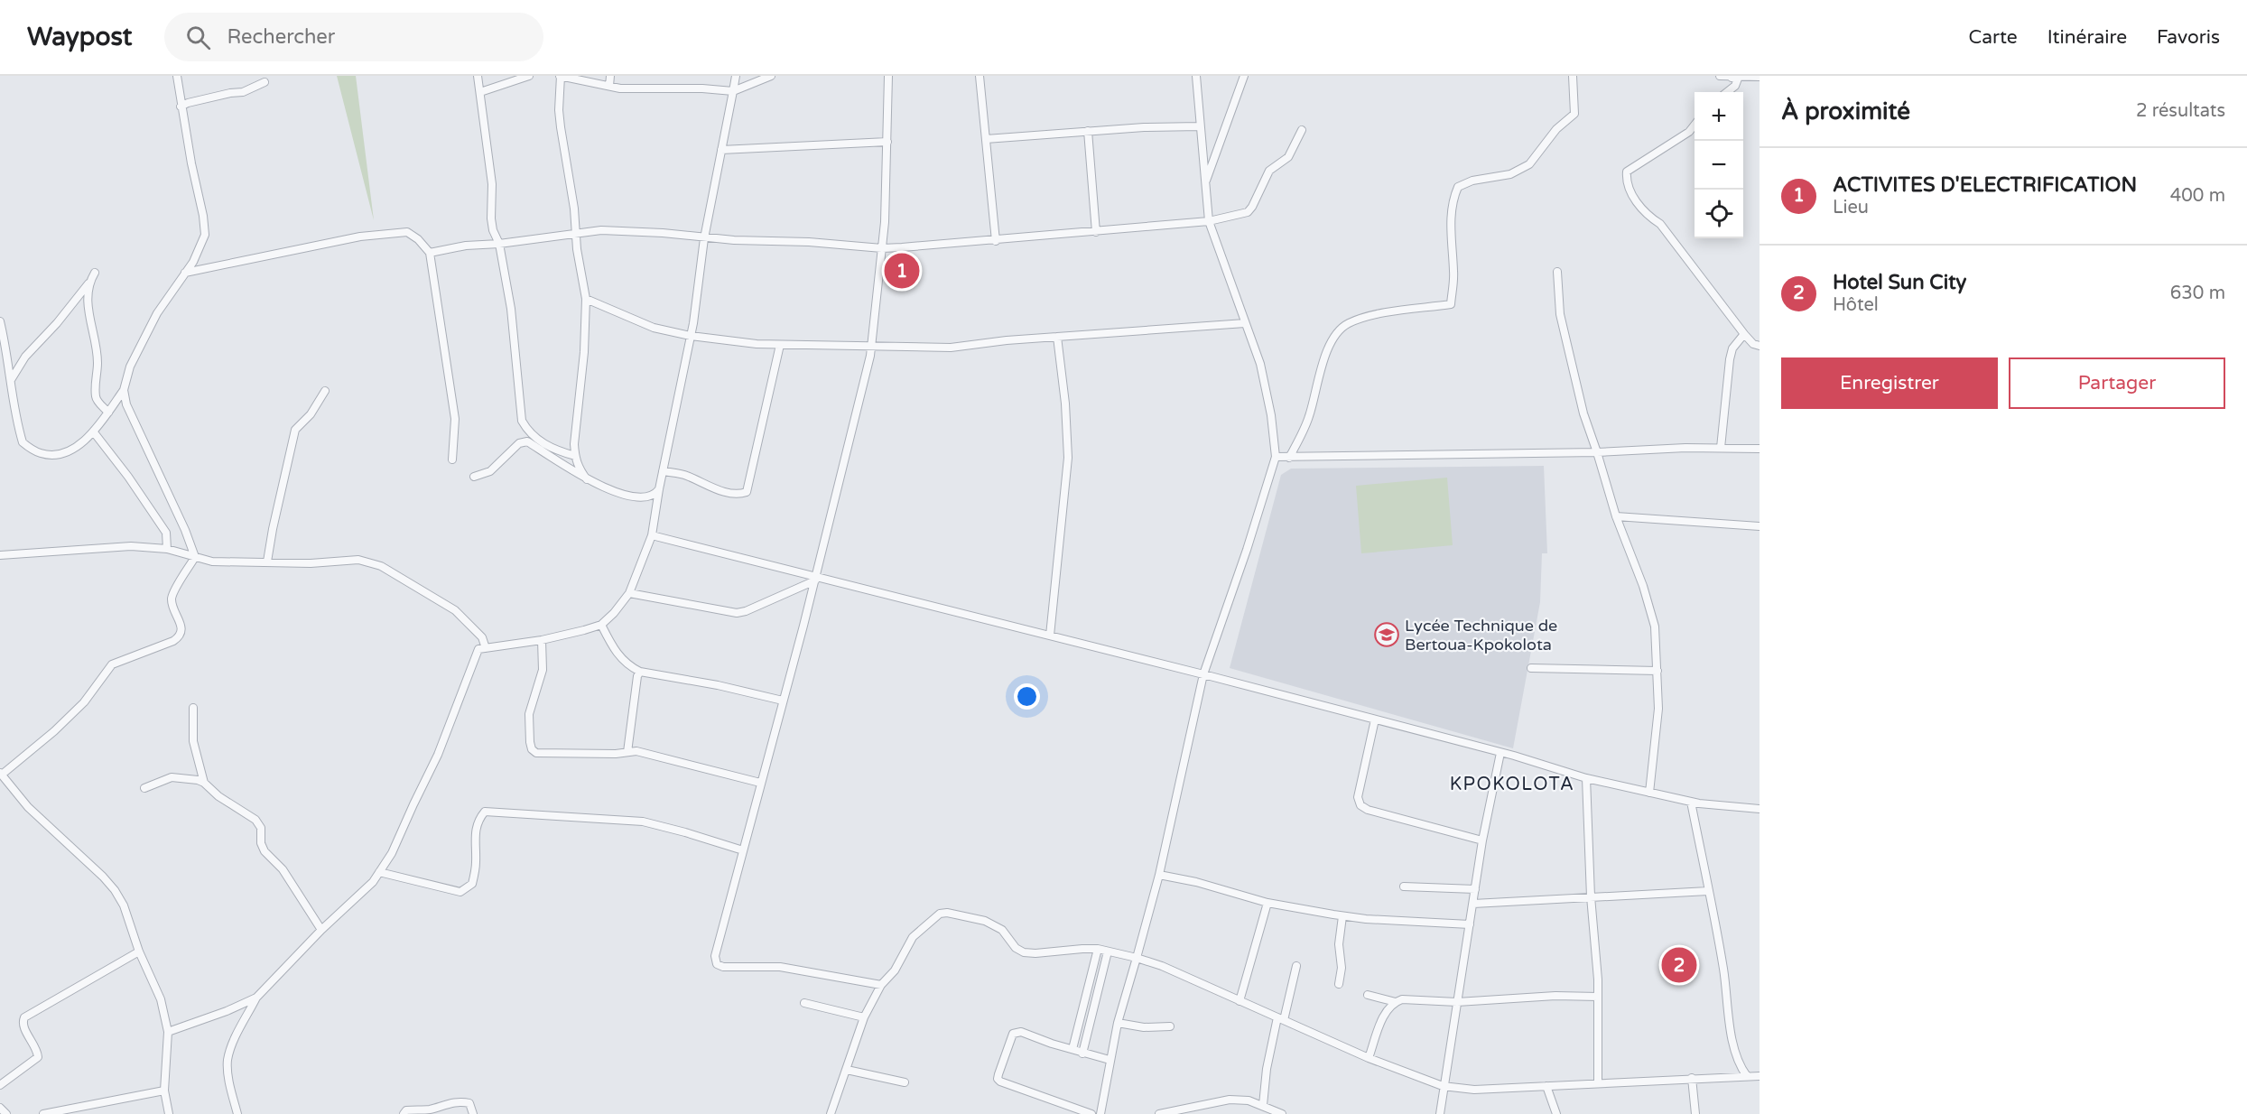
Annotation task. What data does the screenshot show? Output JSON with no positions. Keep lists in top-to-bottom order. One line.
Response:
{"districts":["KPOKOLOTA"],"places":{"school or university":["Lycée Technique de Bertoua-Kpokolota"]},"page":{"header":"Waypost","search":"Rechercher","nav":["Carte","Itinéraire","Favoris"],"heading":["À proximité","2 résultats"],"map_buttons":["+","−"],"list":[{"mark":"1","name":"ACTIVITES D'ELECTRIFICATION","note":"Lieu","value":"400 m"},{"mark":"2","name":"Hotel Sun City","note":"Hôtel","value":"630 m"}],"pins":["1","2"],"buttons":["Enregistrer","Partager"]}}
